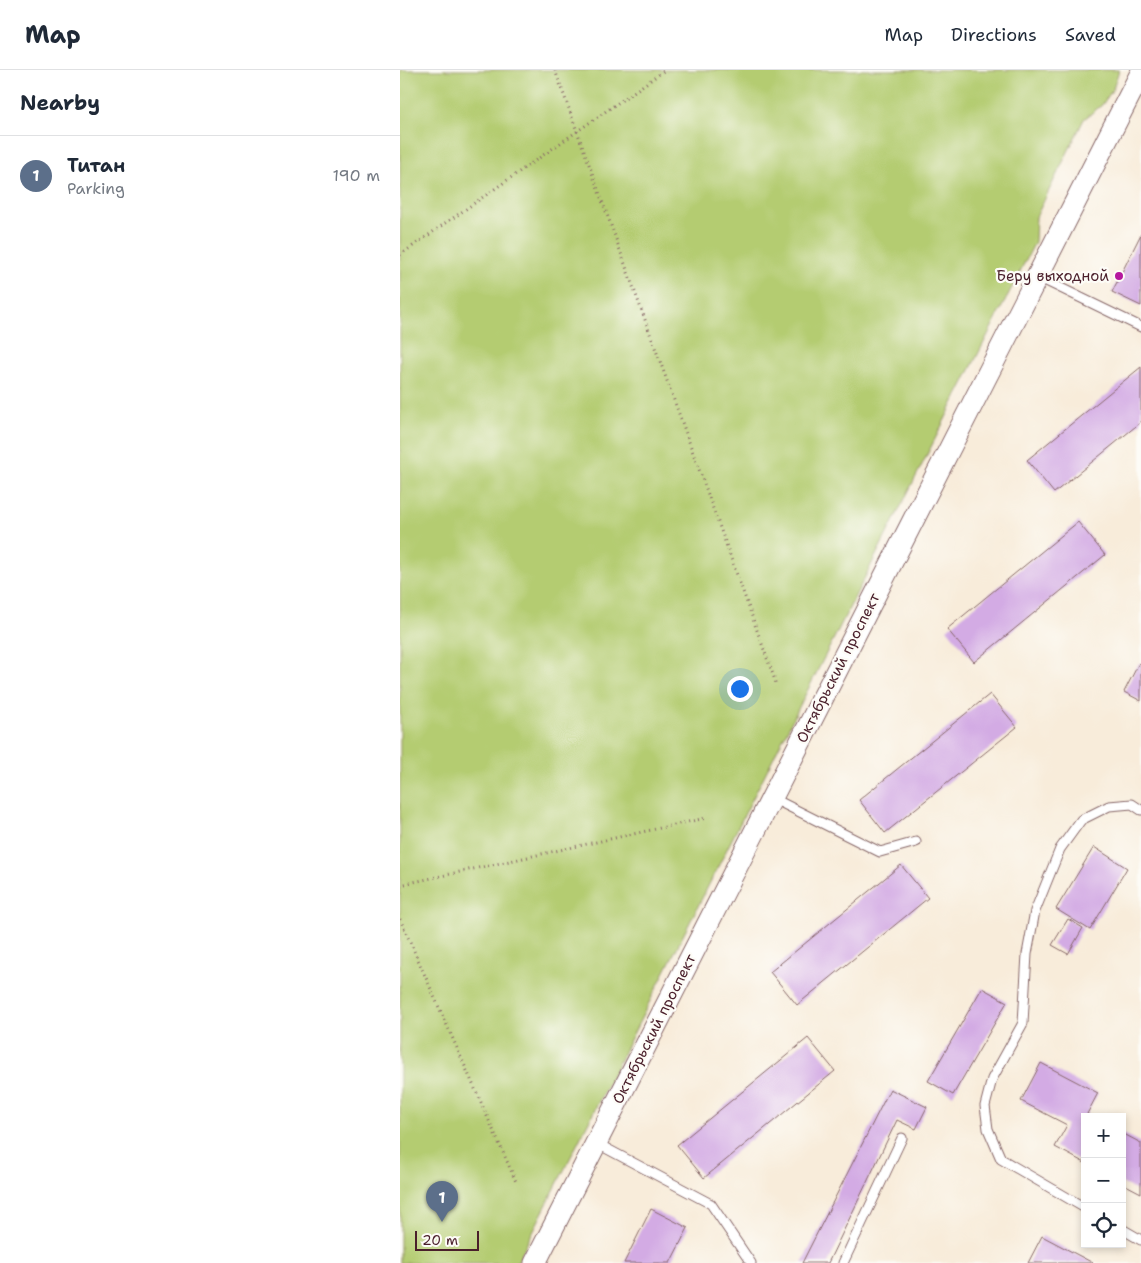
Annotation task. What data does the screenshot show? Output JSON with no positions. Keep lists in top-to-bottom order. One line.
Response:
{"streets":{"street":["Октябрьский проспект"]},"places":["Беру выходной"],"scale_bar":"20 m","page":{"header":"Map","nav":["Map","Directions","Saved"],"heading":"Nearby","list":[{"mark":"1","name":"Титан","note":"Parking","value":"190 m"}],"map_buttons":["+","−"],"pins":"1","scale":"20 m"}}
